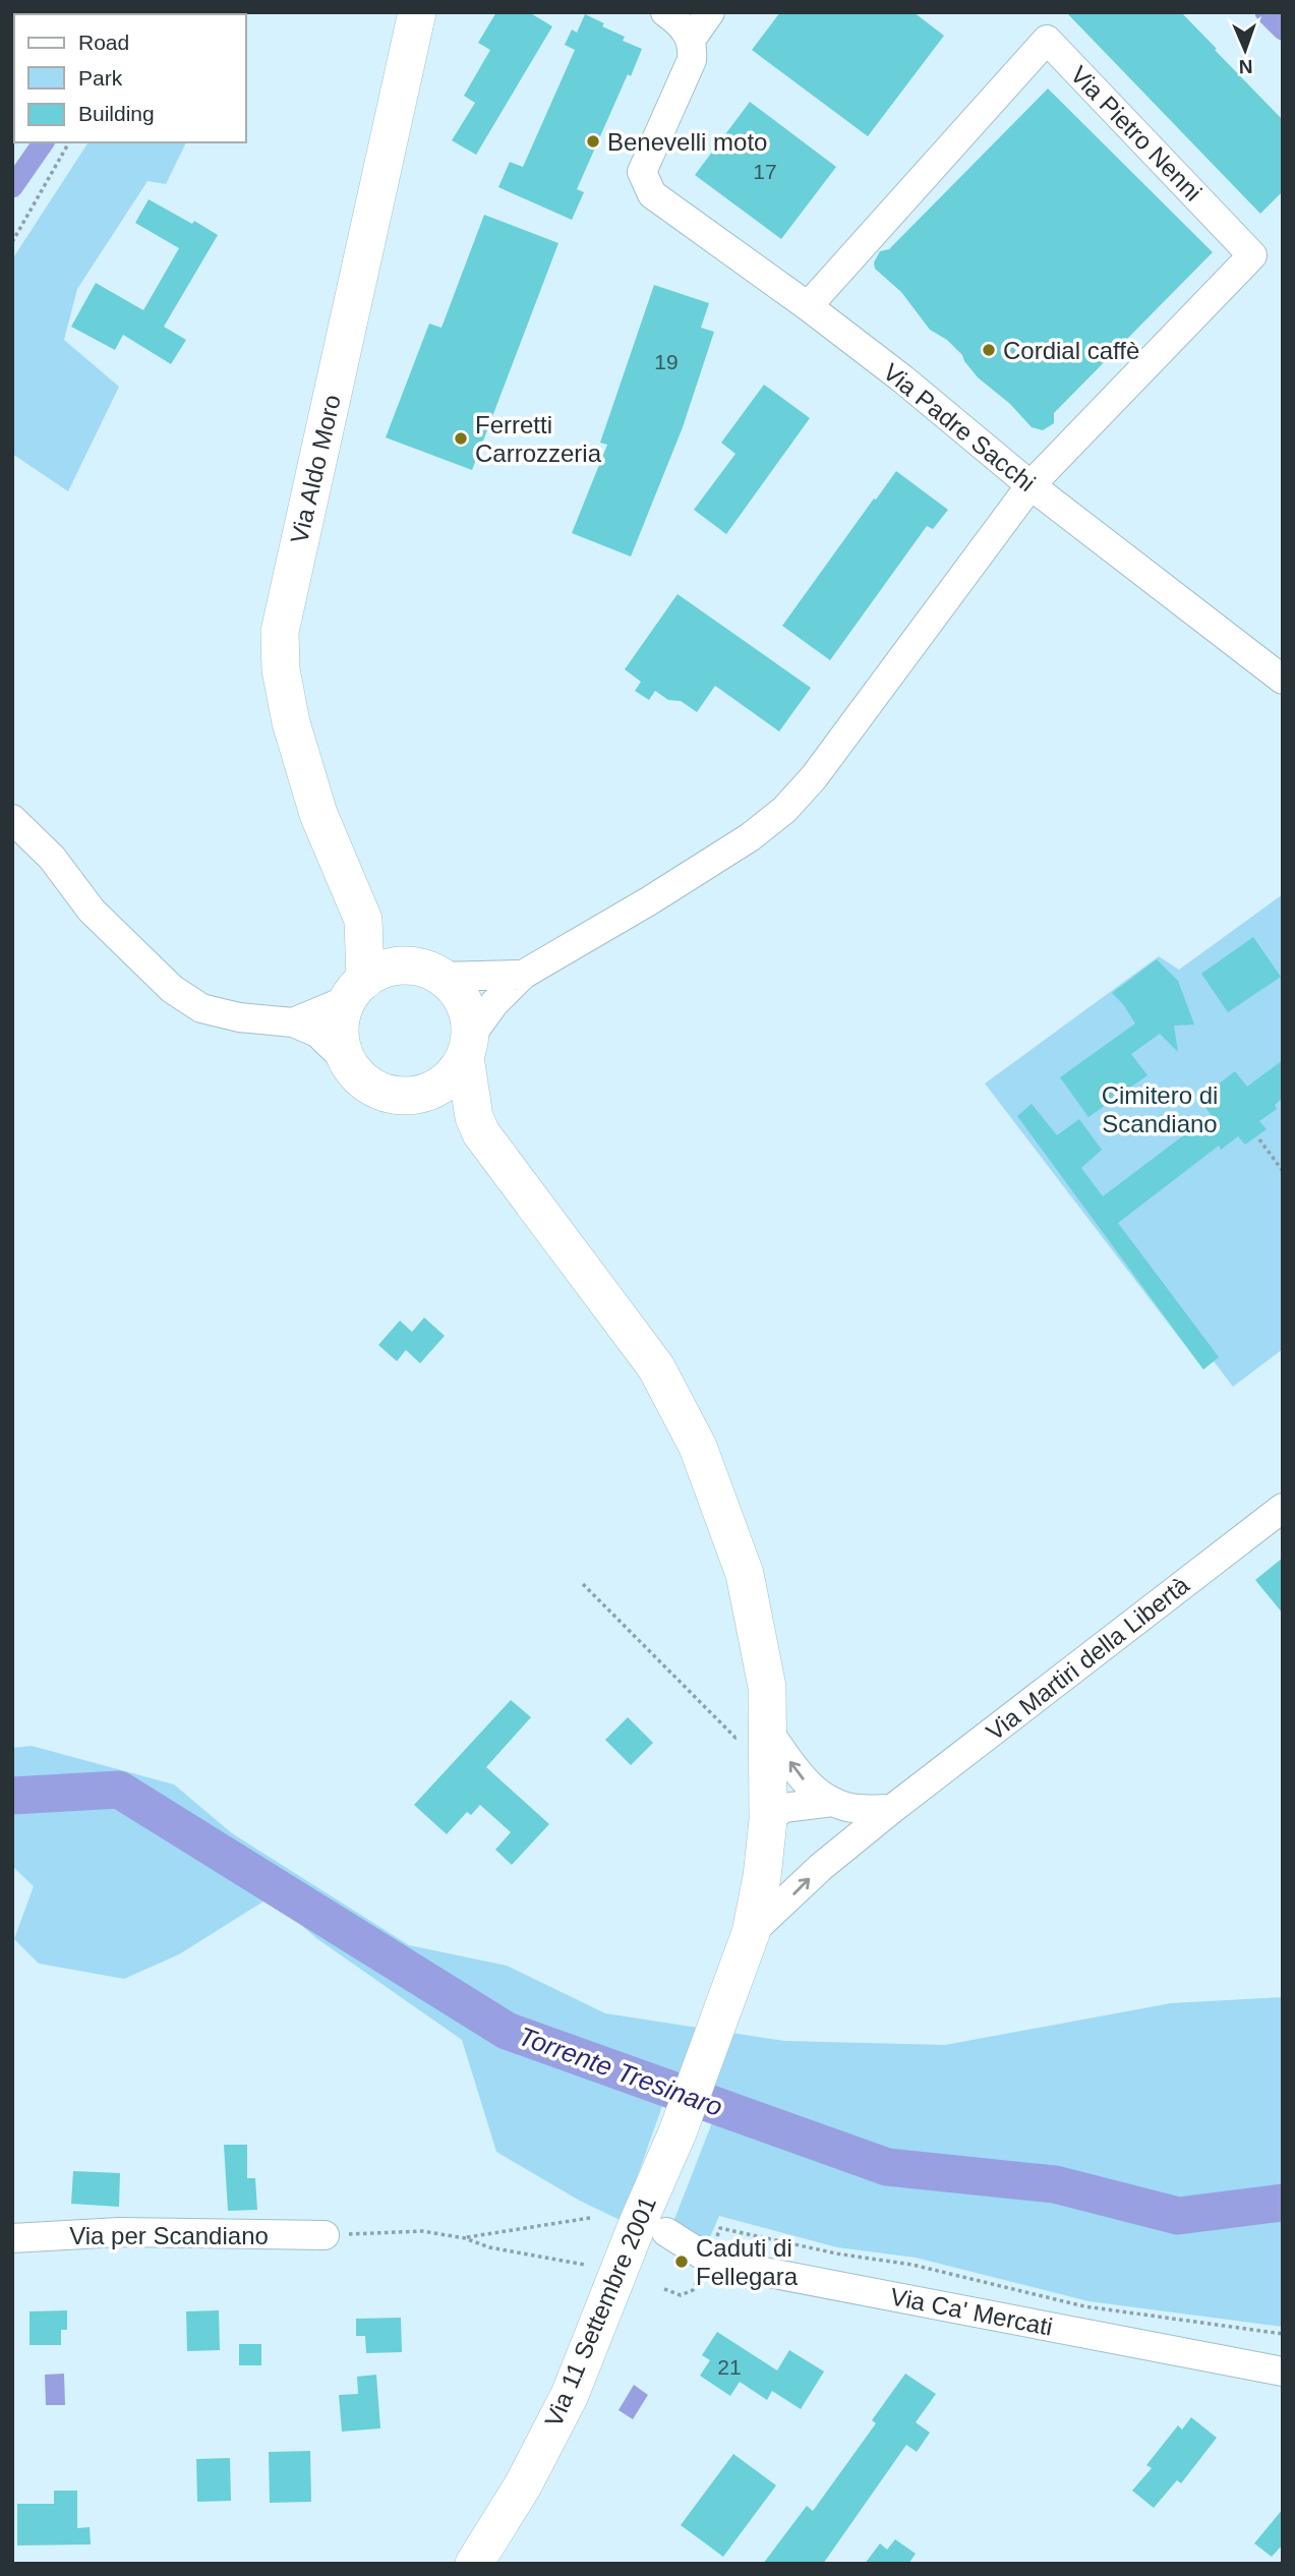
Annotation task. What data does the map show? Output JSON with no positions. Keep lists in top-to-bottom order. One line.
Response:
{"streets":{"main road":["Via Aldo Moro","Via 11 Settembre 2001"],"street":["Via Pietro Nenni","Via Padre Sacchi","Via Martiri della Libertà","Via per Scandiano","Via Ca' Mercati"]},"crossings":[["Via Pietro Nenni","Via Padre Sacchi"],["Via Martiri della Libertà","Via 11 Settembre 2001"],["Via 11 Settembre 2001","Via Ca' Mercati"]],"water":["Torrente Tresinaro"],"parks":["Cimitero di Scandiano"],"places":["Benevelli moto","Cordial caffè","Ferretti Carrozzeria","Caduti di Fellegara"],"house_numbers":["17","19","21"],"legend":["Road","Park","Building"],"north":"bottom"}
